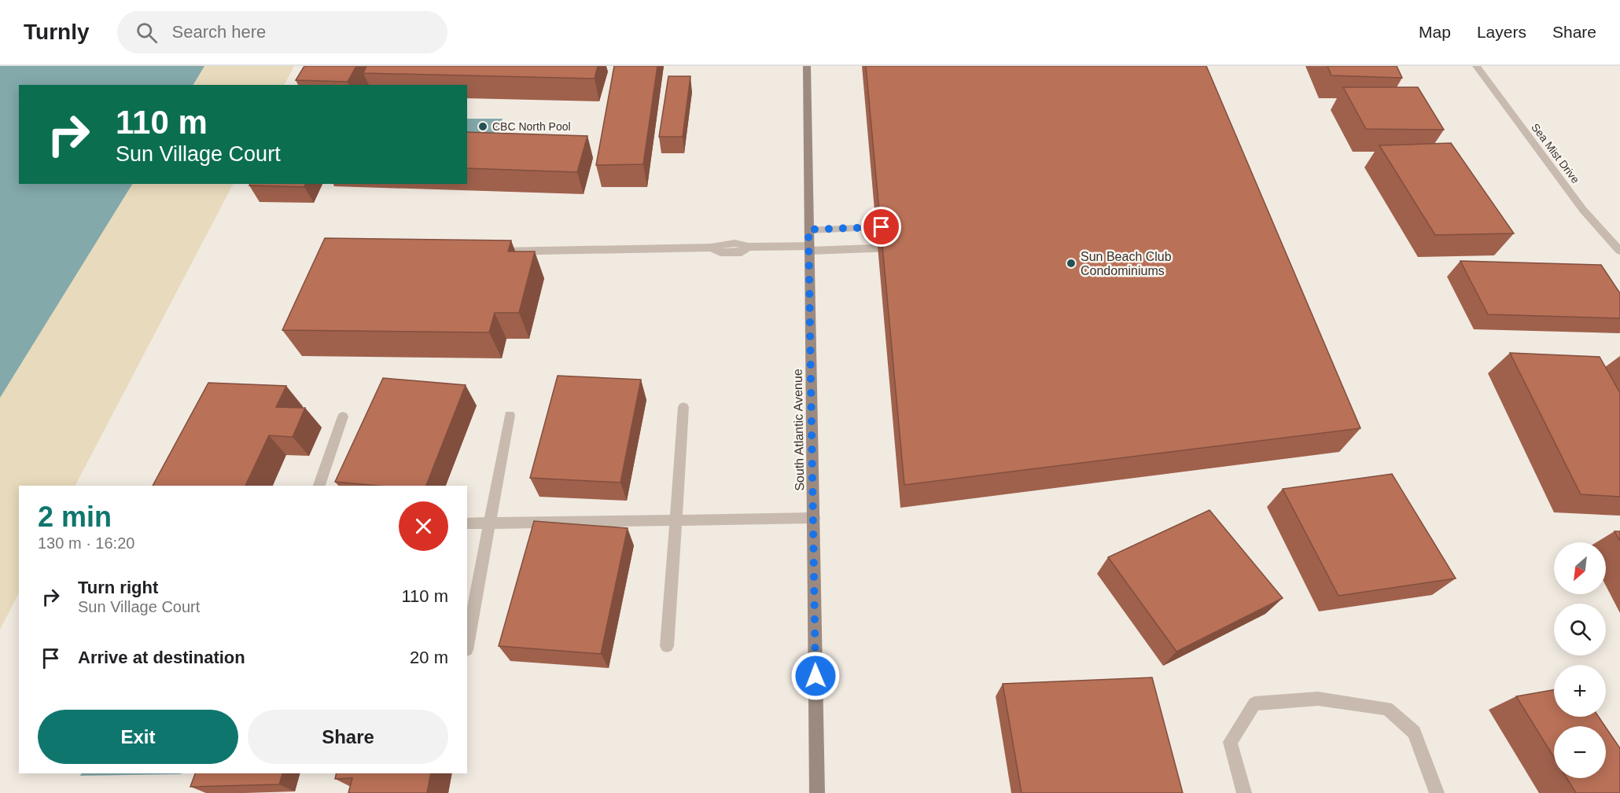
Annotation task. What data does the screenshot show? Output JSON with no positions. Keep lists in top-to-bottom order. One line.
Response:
{"streets":{"street":["Sea Mist Drive","South Atlantic Avenue"]},"places":["CBC North Pool","Sun Beach Club Condominiums"],"north":"bottom left","page":{"header":"Turnly","search":"Search here","nav":["Map","Layers","Share"],"turn":["110 m","Sun Village Court"],"heading":["2 min","130 m · 16:20"],"map_buttons":["+","−"],"list":[{"name":"Turn right","note":"Sun Village Court","value":"110 m"},{"name":"Arrive at destination","value":"20 m"}],"buttons":["Exit","Share"]}}
